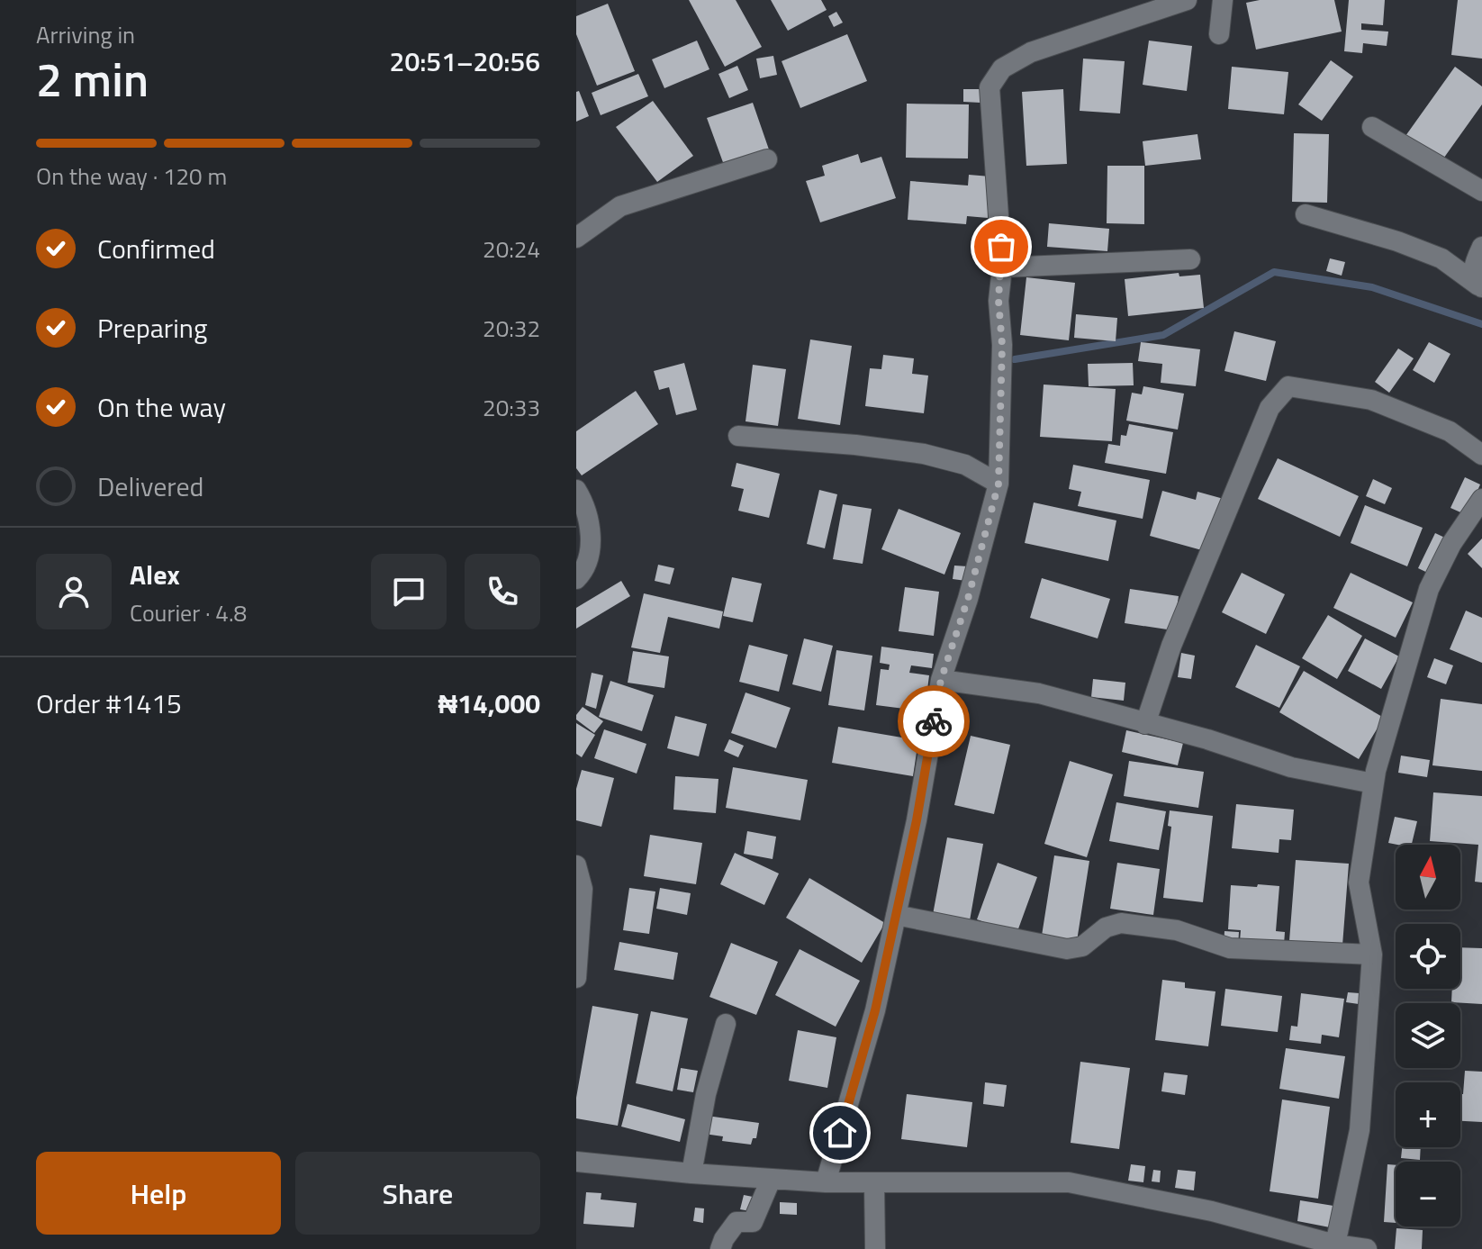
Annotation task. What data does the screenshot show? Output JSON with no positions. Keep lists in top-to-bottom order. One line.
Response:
{"north":"top","page":{"heading":["2 min","Arriving in","20:51–20:56"],"panel":["Alex","Courier · 4.8","Order #1415","₦14,000"],"bar":"On the way · 120 m","list":[["Confirmed","20:24"],["Preparing","20:32"],["On the way","20:33"],"Delivered"],"map_buttons":["+","−"],"buttons":["Help","Share"]}}
